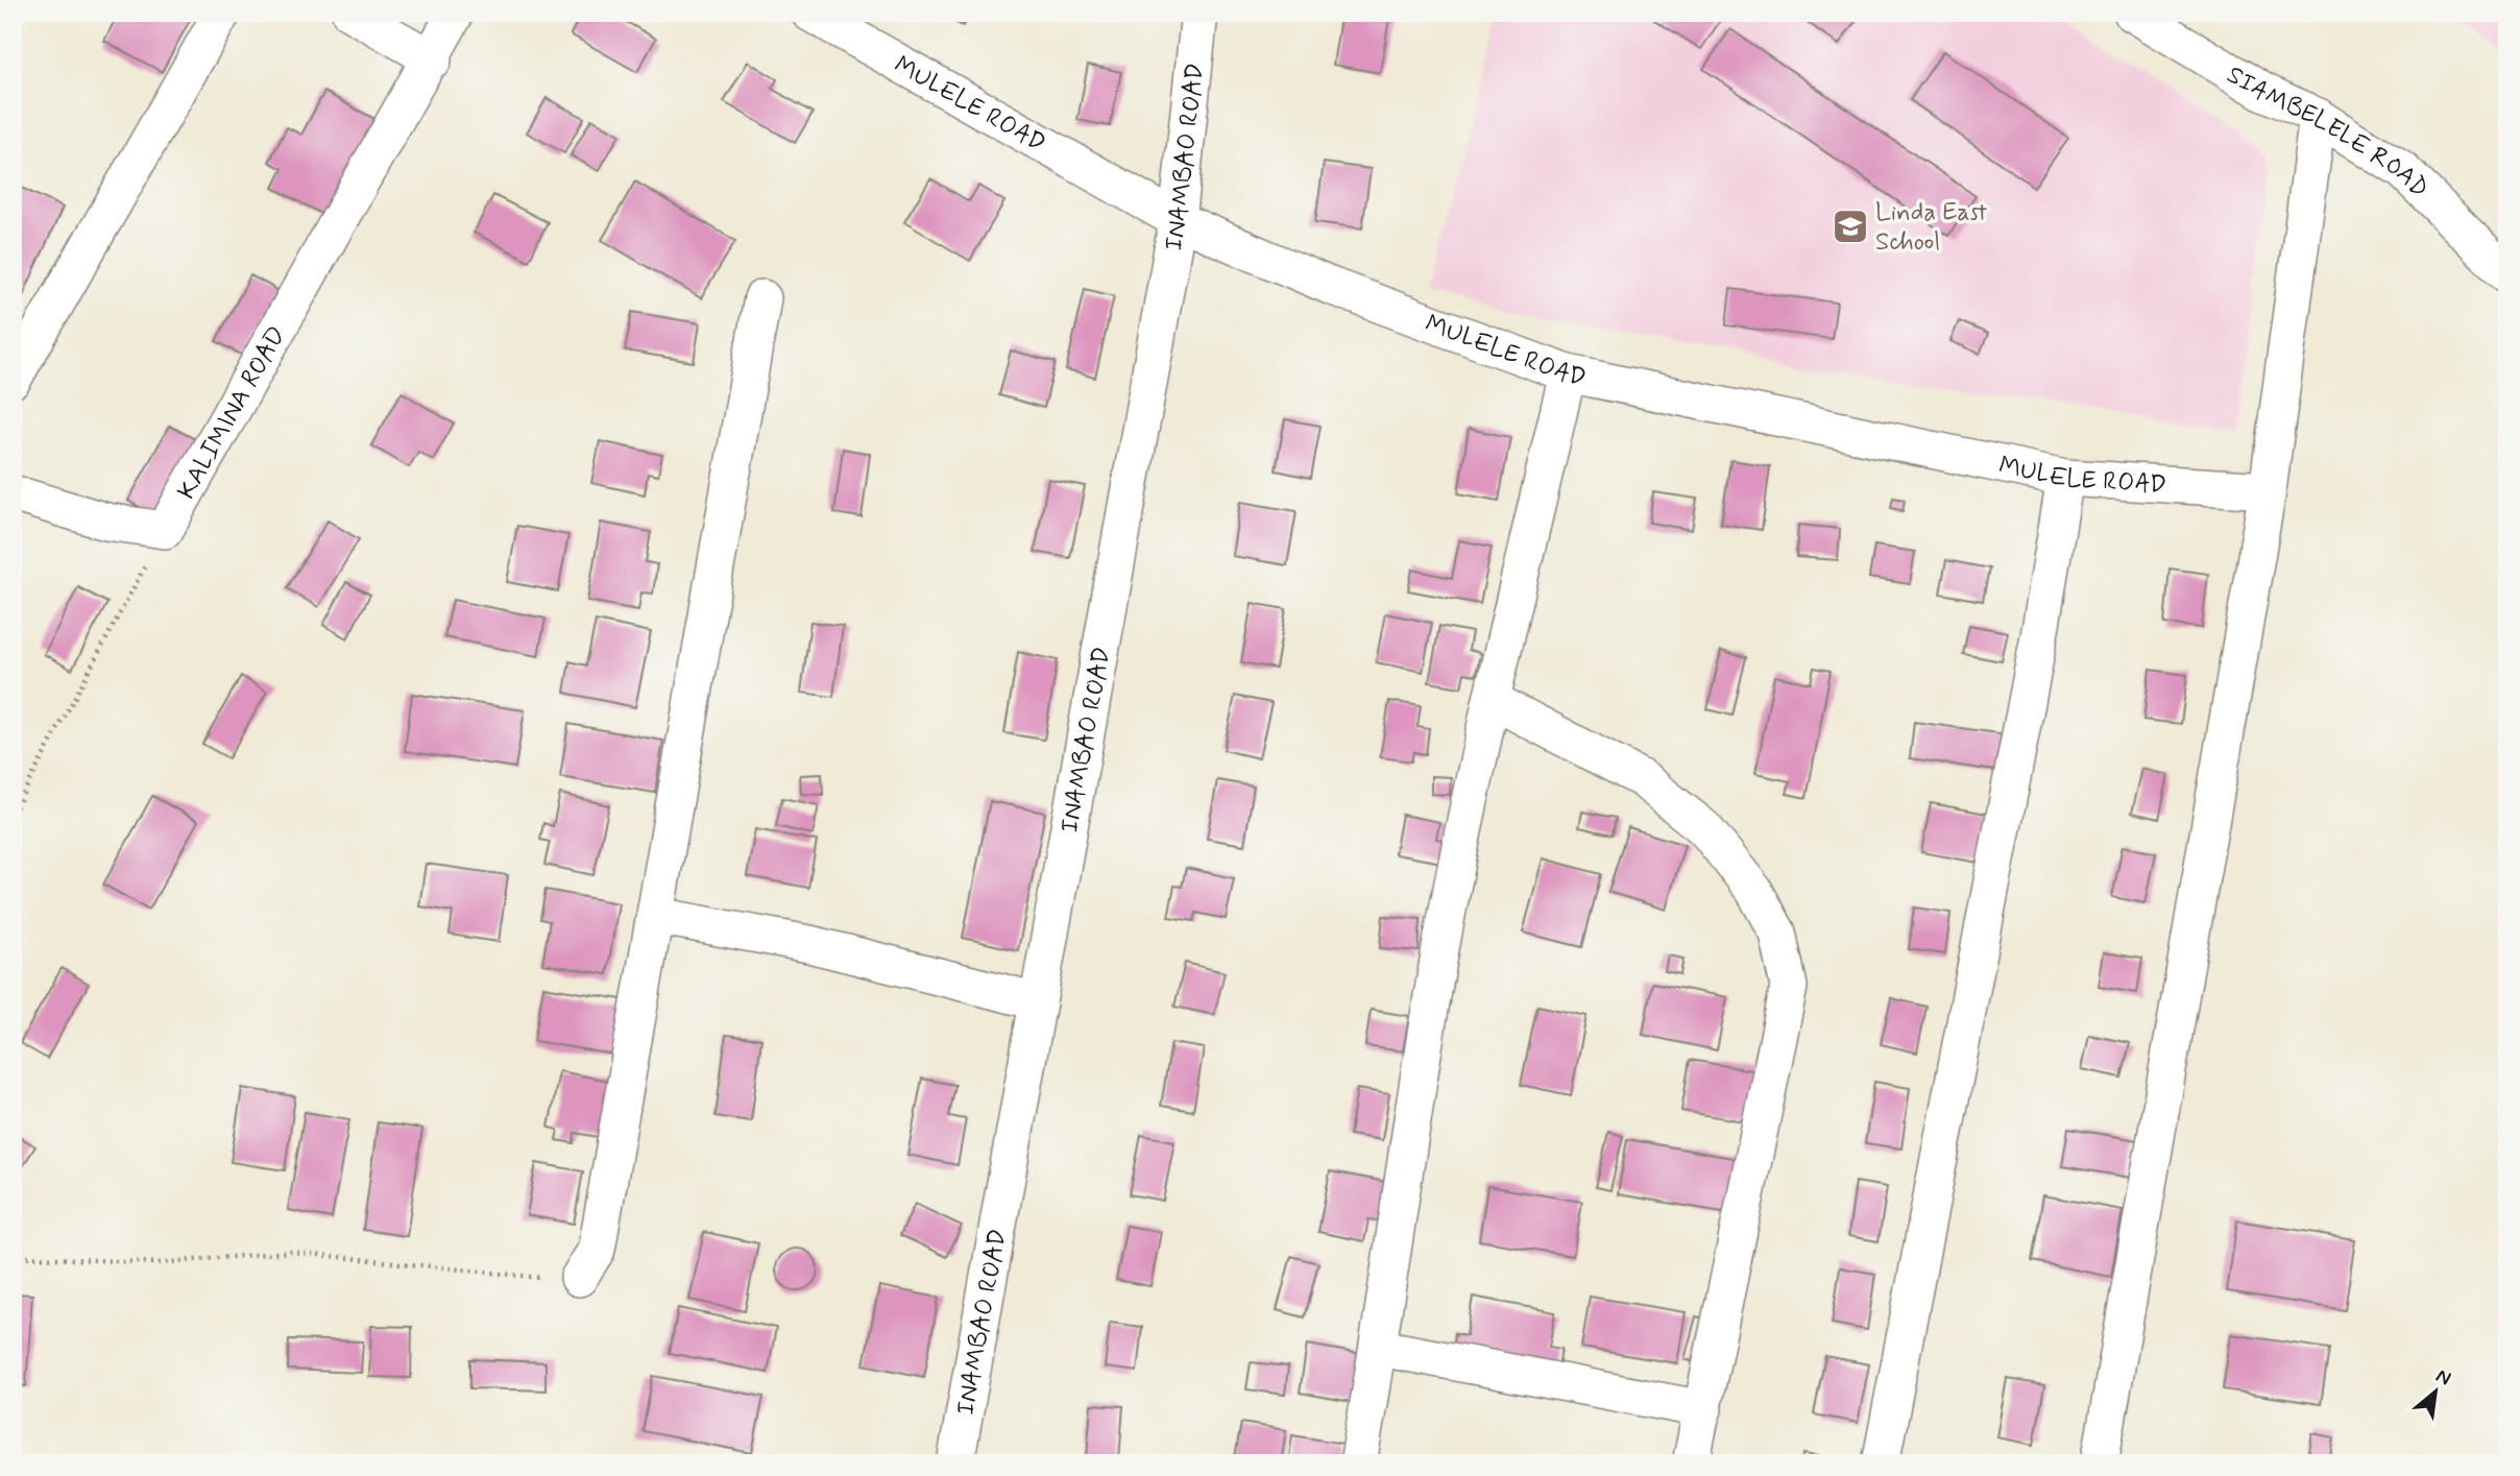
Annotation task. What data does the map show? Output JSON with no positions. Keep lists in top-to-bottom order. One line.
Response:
{"streets":{"street":["MULELE ROAD","SIAMBELELE ROAD","INAMBAO ROAD","KALIMINA ROAD"]},"crossings":[["MULELE ROAD","INAMBAO ROAD"]],"places":{"school or university":["Linda East School"]},"north":"top right"}
